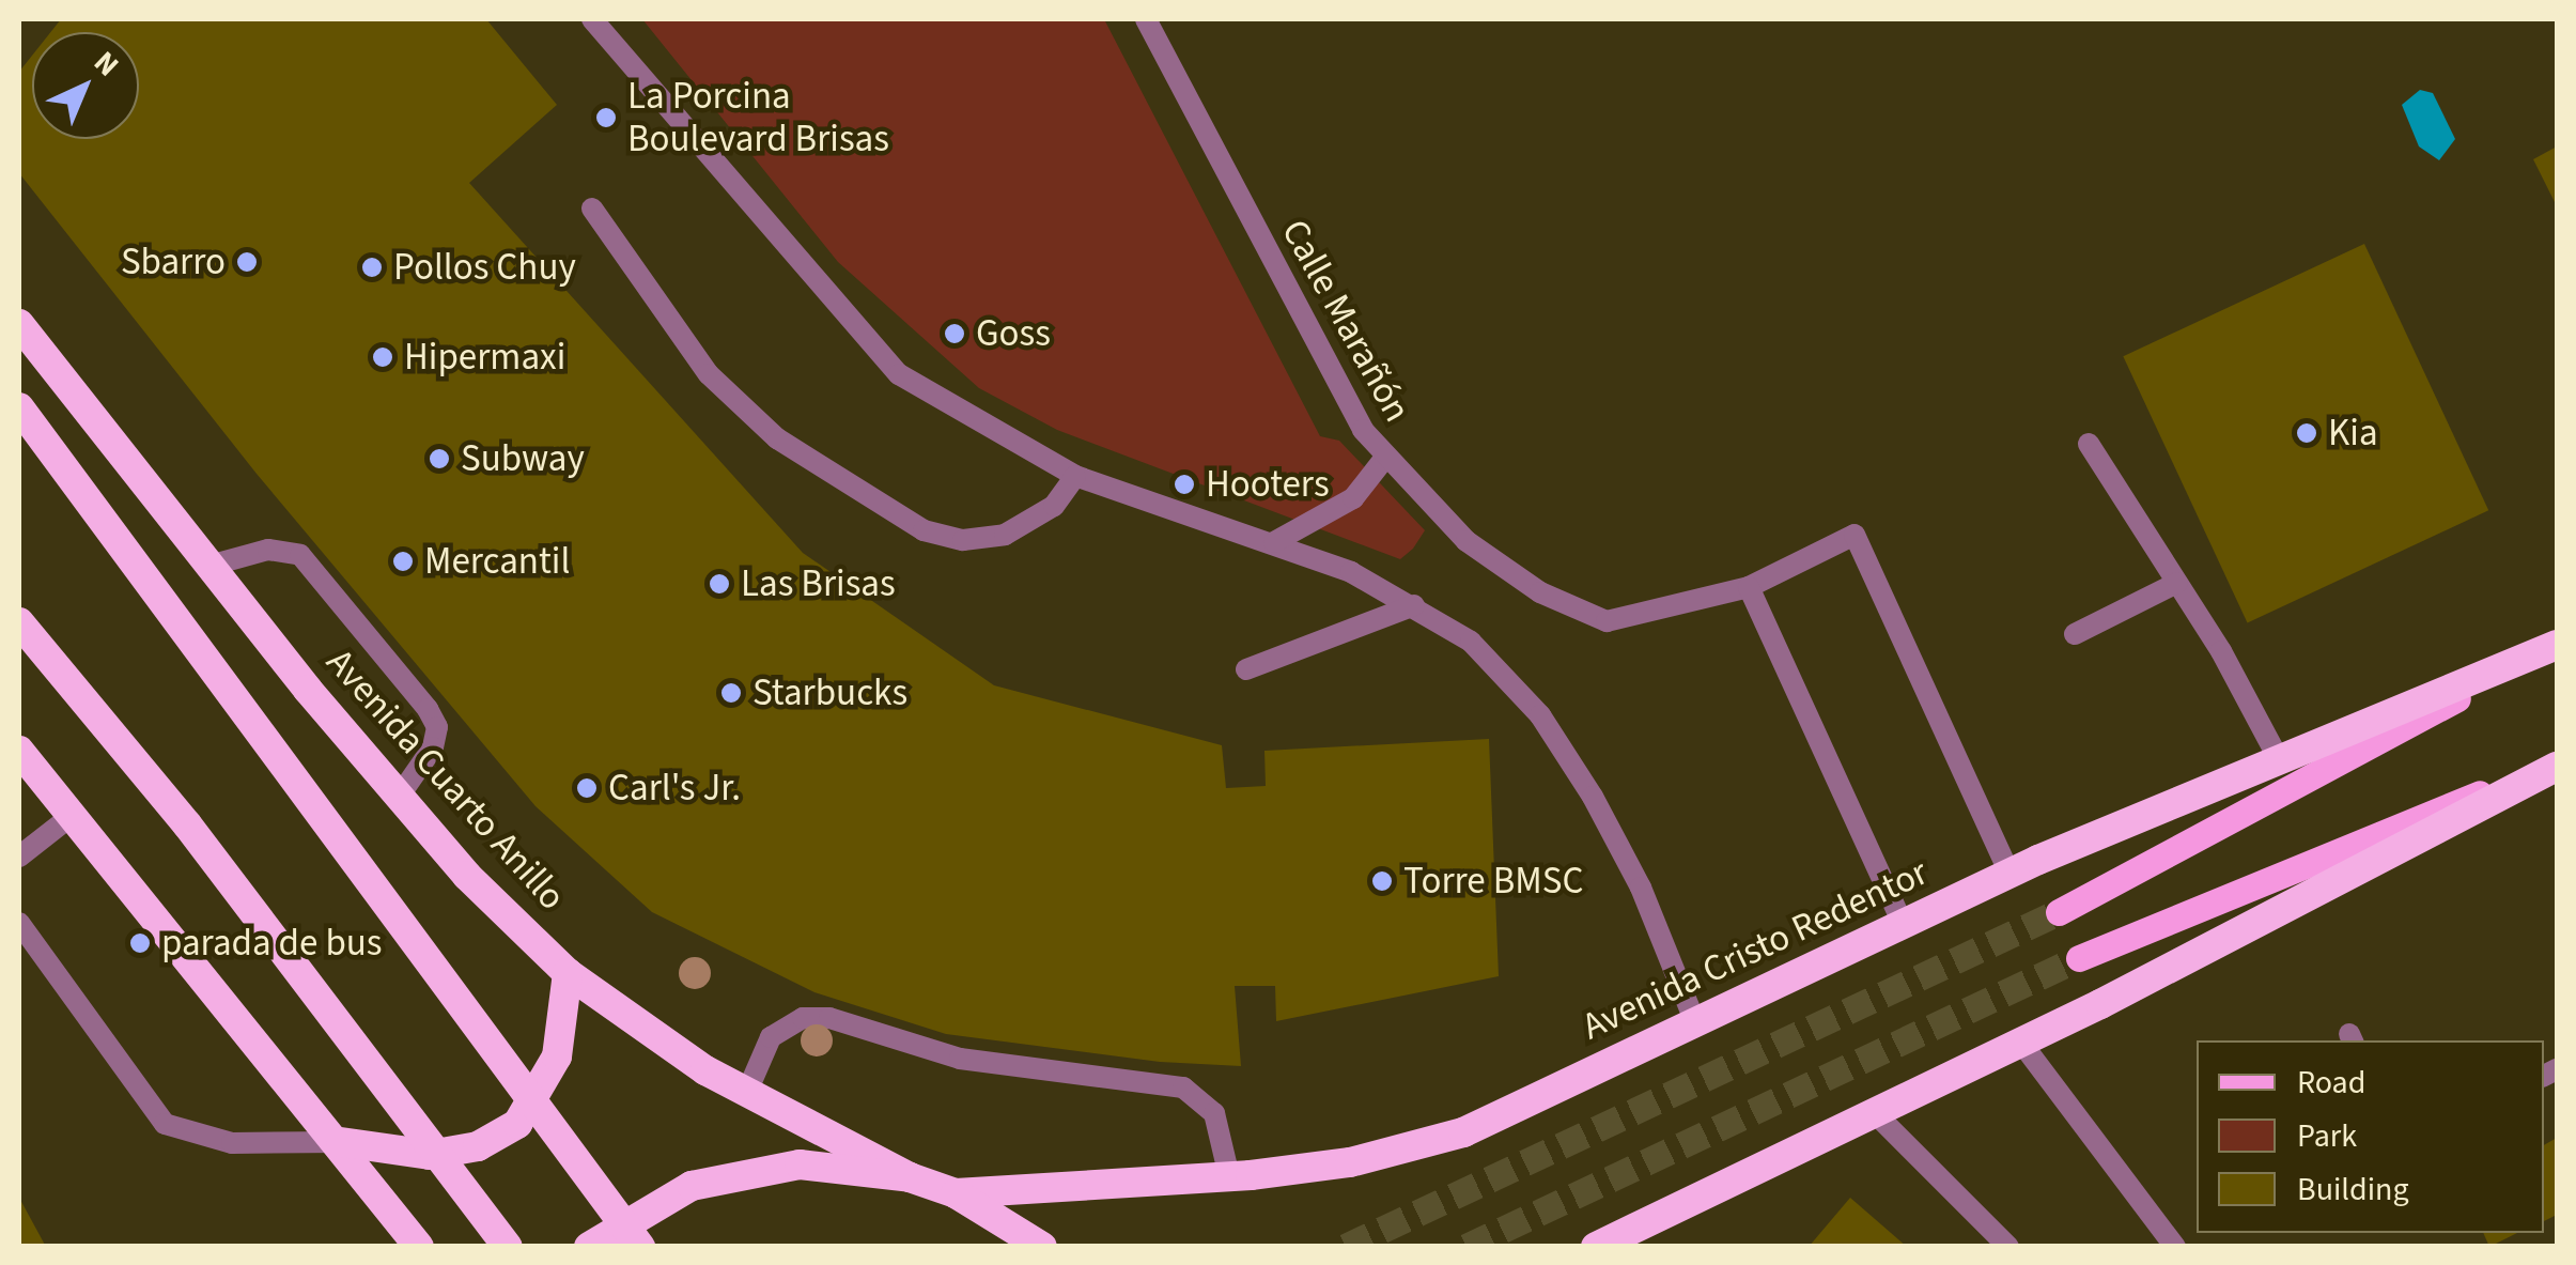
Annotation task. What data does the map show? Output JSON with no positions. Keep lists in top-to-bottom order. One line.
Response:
{"streets":{"highway":["Avenida Cuarto Anillo","Avenida Cristo Redentor"],"street":["Calle Marañón"]},"crossings":[["Calle Marañón","Avenida Cristo Redentor"]],"places":["La Porcina Boulevard Brisas","Sbarro","Pollos Chuy","Goss","Hipermaxi","Kia","Subway","Hooters","Mercantil","Las Brisas","Starbucks","Carl's Jr.","Torre BMSC","parada de bus"],"legend":["Road","Park","Building"],"north":"top right"}
